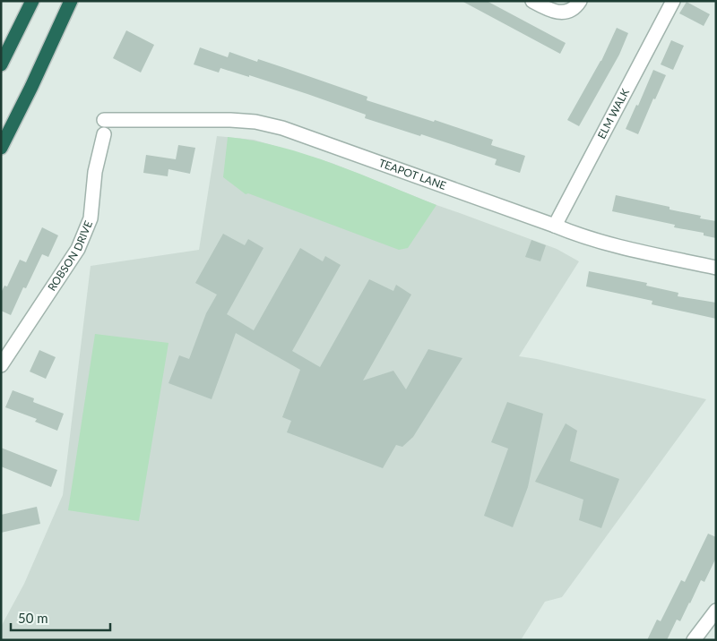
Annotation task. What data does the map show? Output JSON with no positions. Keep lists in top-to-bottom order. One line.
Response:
{"streets":{"street":["ELM WALK","TEAPOT LANE","ROBSON DRIVE"]},"crossings":[["ELM WALK","TEAPOT LANE"]],"scale_bar":"50 m"}
